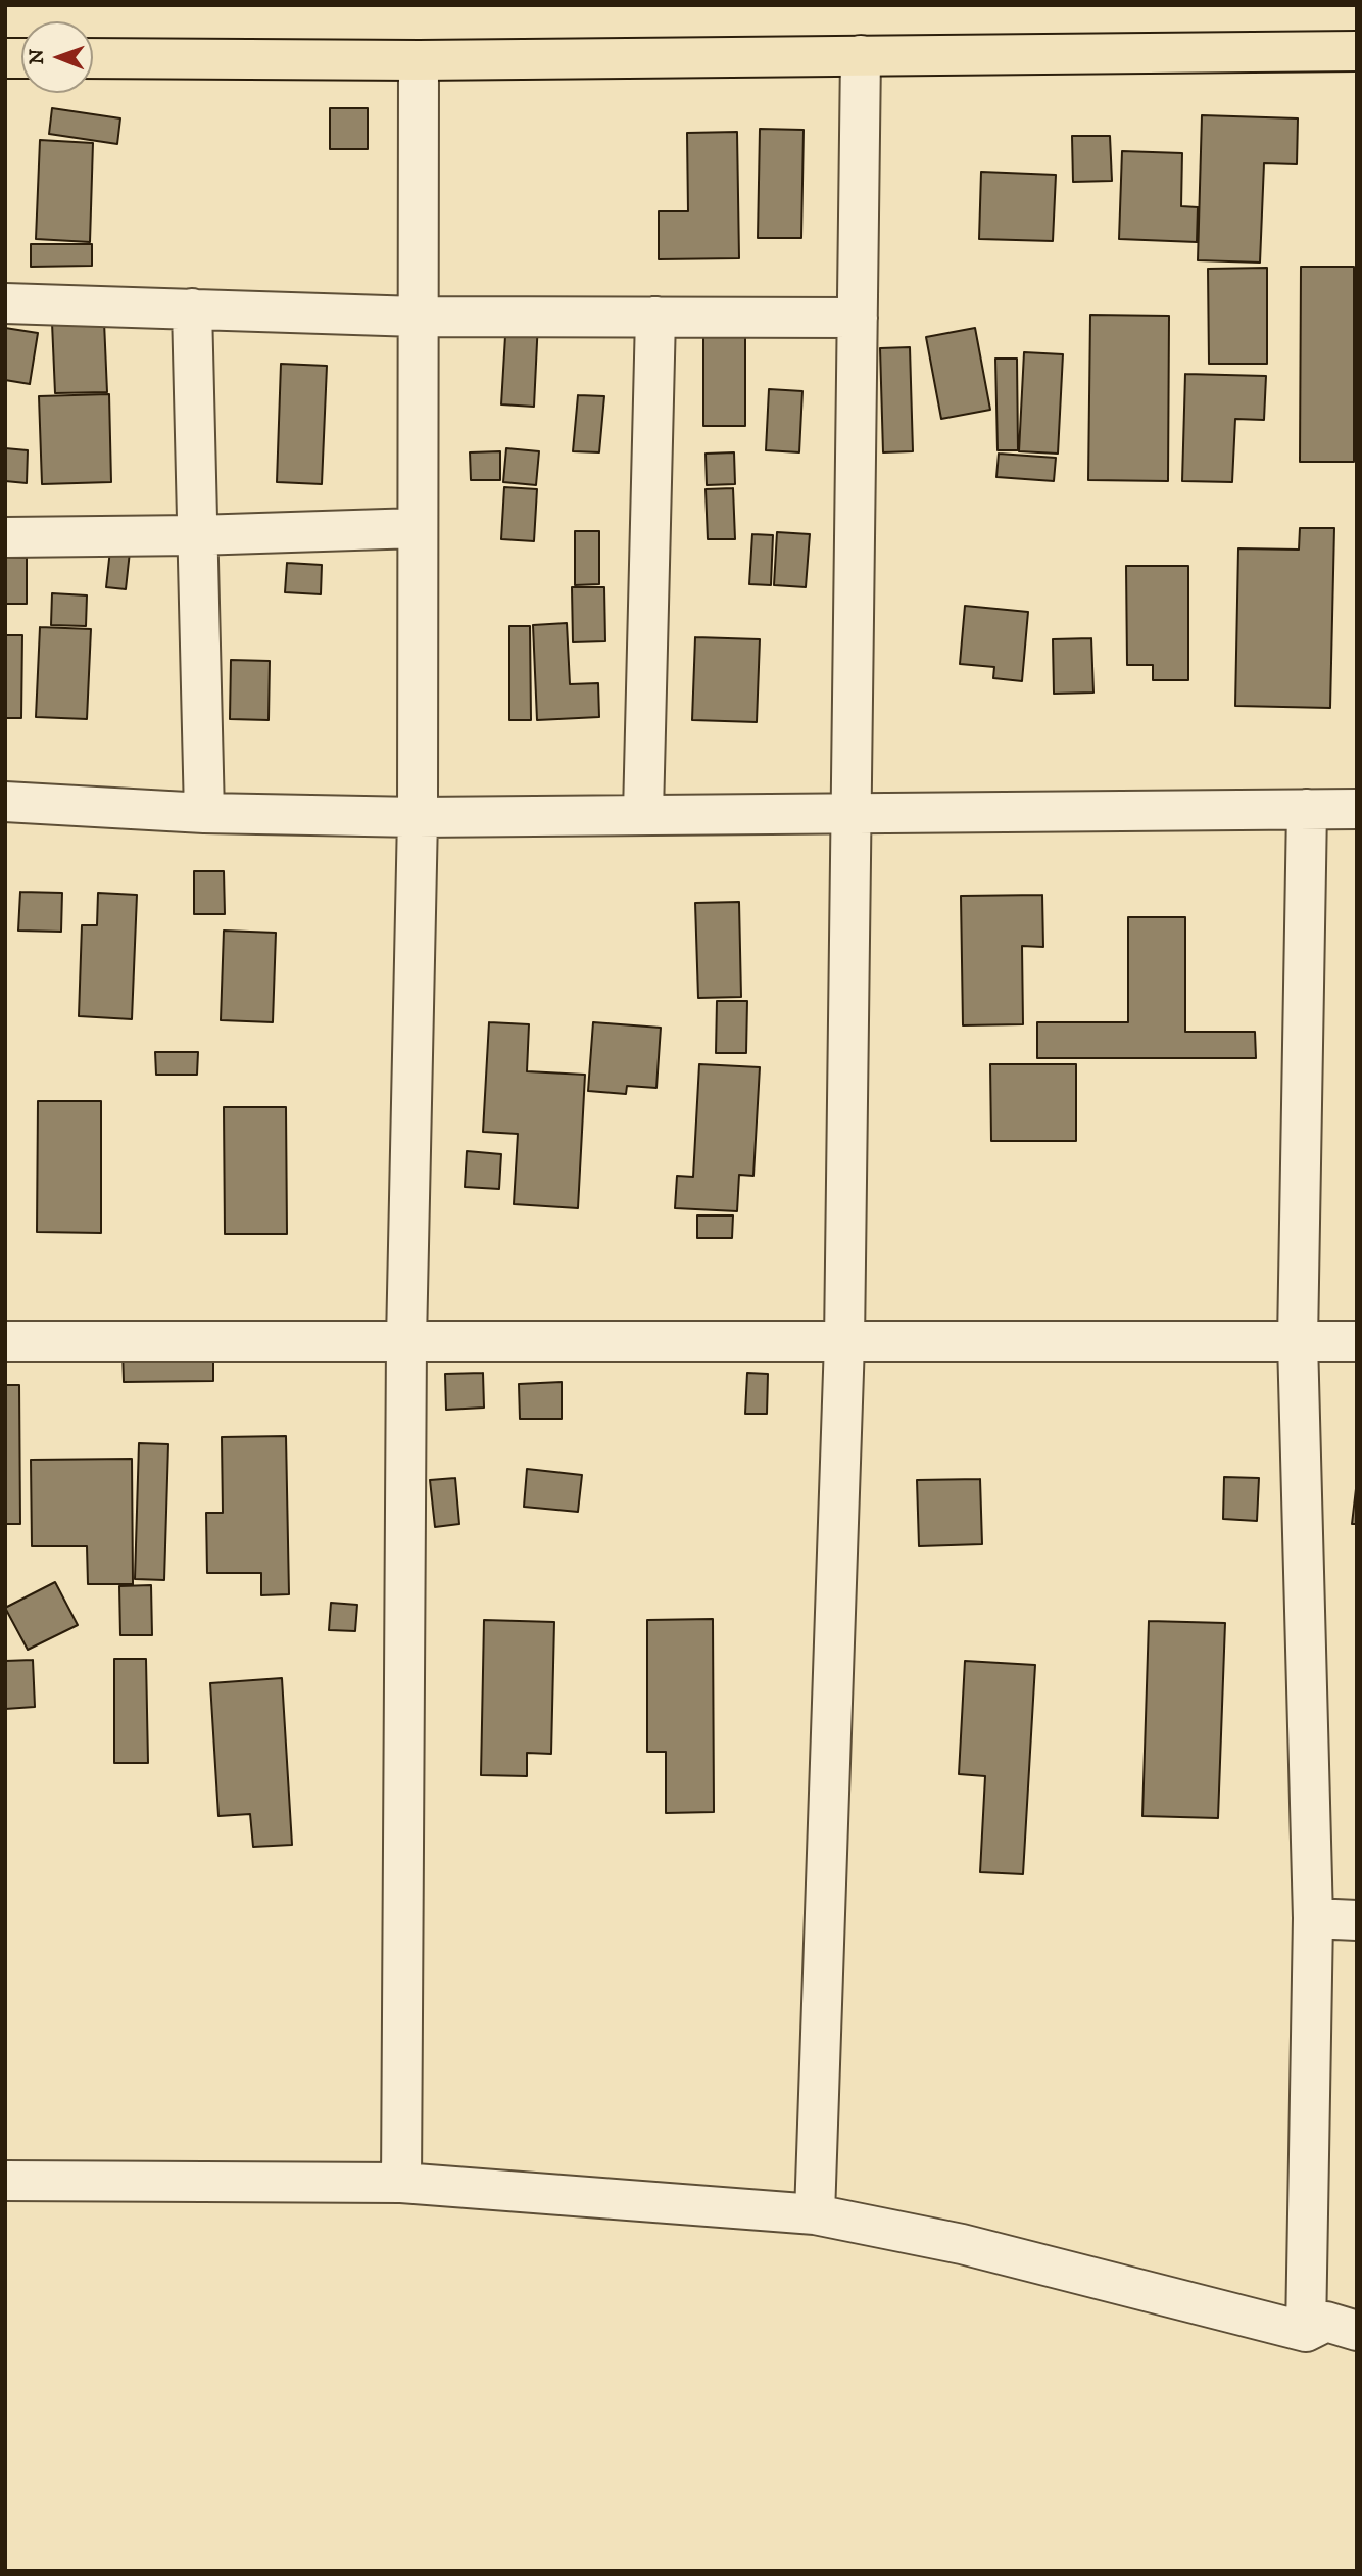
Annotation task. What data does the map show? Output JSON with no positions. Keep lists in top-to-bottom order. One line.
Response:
{"north":"left"}
